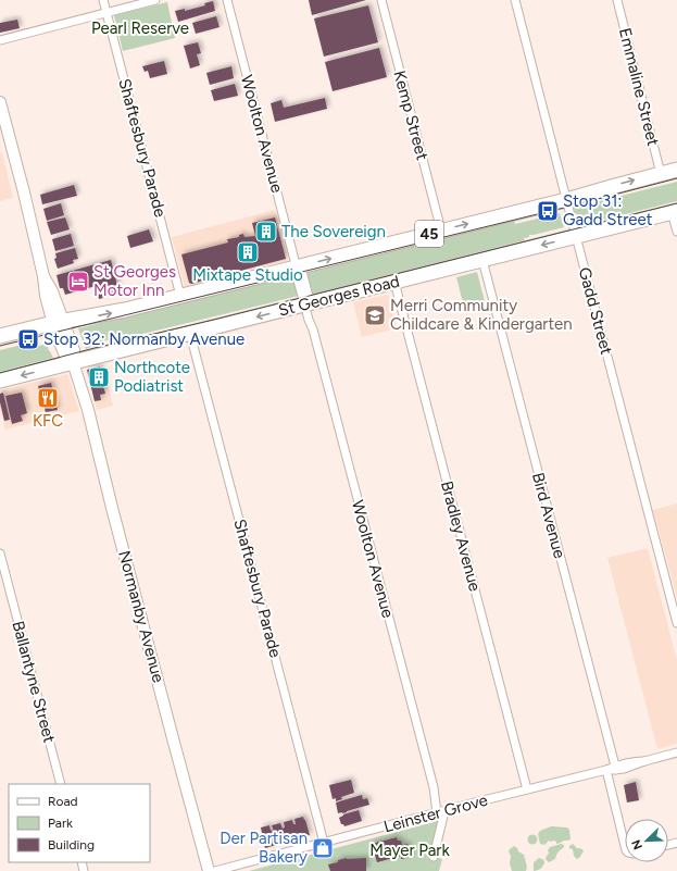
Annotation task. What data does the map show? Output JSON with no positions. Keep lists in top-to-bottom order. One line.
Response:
{"streets":{"highway":["45","St Georges Road"],"main road":["Normanby Avenue"],"street":["Emmaline Street","Kemp Street","Woolton Avenue","Shaftesbury Parade","Gadd Street","Bird Avenue","Bradley Avenue","Ballantyne Street","Leinster Grove"]},"crossings":[["Emmaline Street","45"],["Kemp Street","45"],["Woolton Avenue","45"],["Woolton Avenue","St Georges Road"],["Woolton Avenue","Leinster Grove"],["Shaftesbury Parade","45"],["Shaftesbury Parade","St Georges Road"],["Shaftesbury Parade","Leinster Grove"],["45","Gadd Street"],["45","Normanby Avenue"],["St Georges Road","Gadd Street"],["St Georges Road","Bird Avenue"],["St Georges Road","Bradley Avenue"],["St Georges Road","Normanby Avenue"],["Bird Avenue","Leinster Grove"],["Bradley Avenue","Leinster Grove"]],"parks":["Pearl Reserve","Mayer Park"],"places":{"bus stop":["Stop 31: Gadd Street","Stop 32: Normanby Avenue"],"building":["The Sovereign","Mixtape Studio","Northcote Podiatrist"],"hotel":["St Georges Motor Inn"],"school or university":["Merri Community Childcare & Kindergarten"],"restaurant":["KFC"],"shop":["Der Partisan Bakery"]},"legend":["Road","Park","Building"],"north":"bottom left"}
